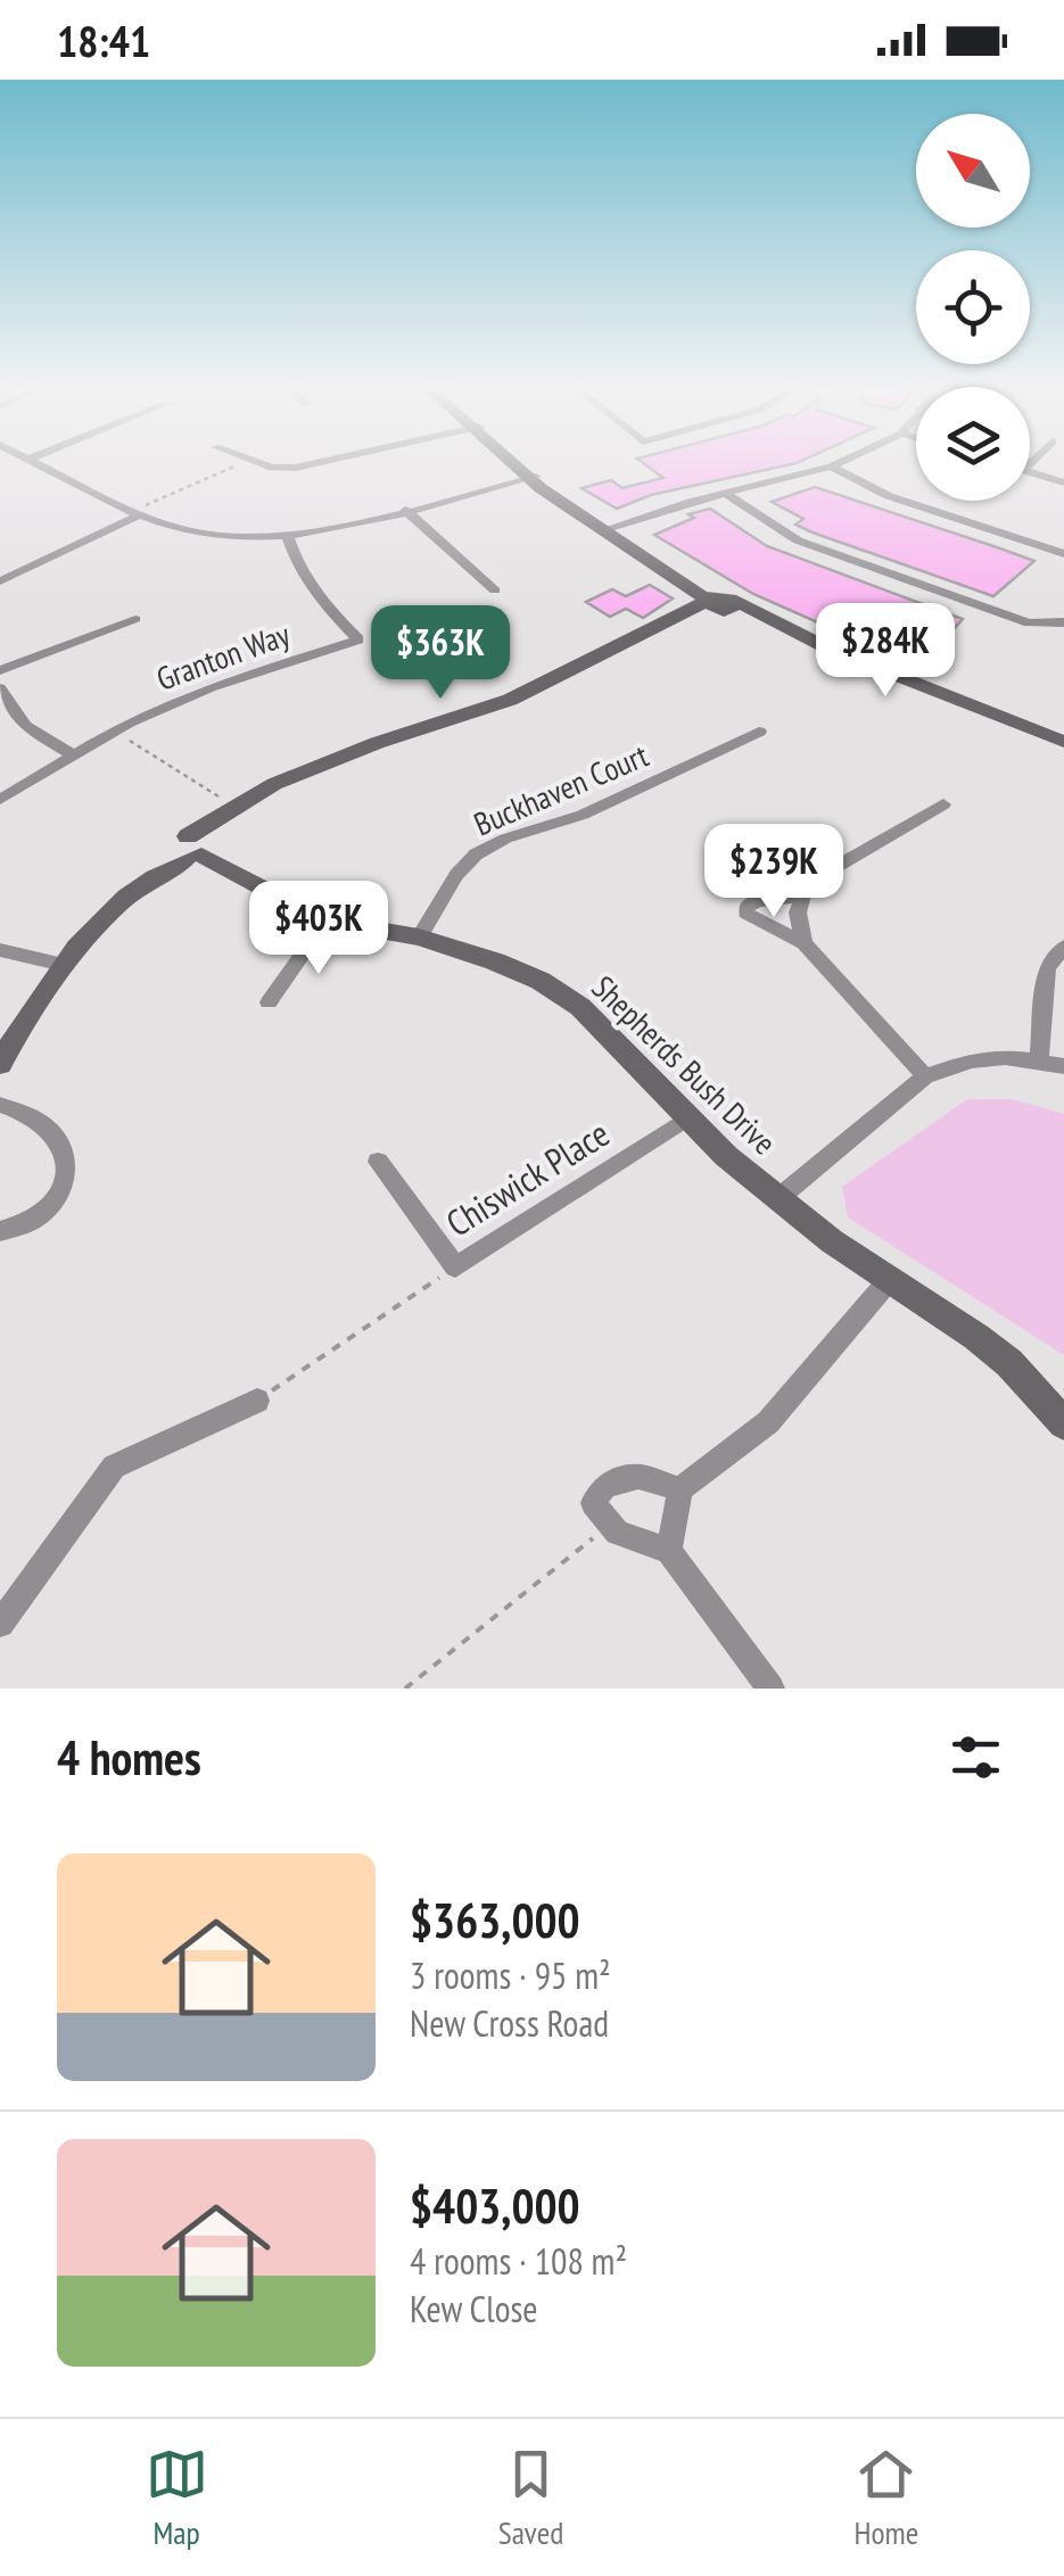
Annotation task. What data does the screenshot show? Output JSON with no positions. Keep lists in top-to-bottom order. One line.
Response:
{"streets":{"street":["Granton Way","Buckhaven Court","Shepherds Bush Drive","Chiswick Place"]},"crossings":[["Buckhaven Court","Shepherds Bush Drive"],["Shepherds Bush Drive","Chiswick Place"]],"north":"top left","page":{"status":"18:41","price":["$284K","$363K","$239K","$403K"],"heading":"4 homes","list":[{"name":"$363,000","note":"3 rooms · 95 m² · New Cross Road"},{"name":"$403,000","note":"4 rooms · 108 m² · Kew Close"}],"tabs":["Map","Saved","Home"]}}
